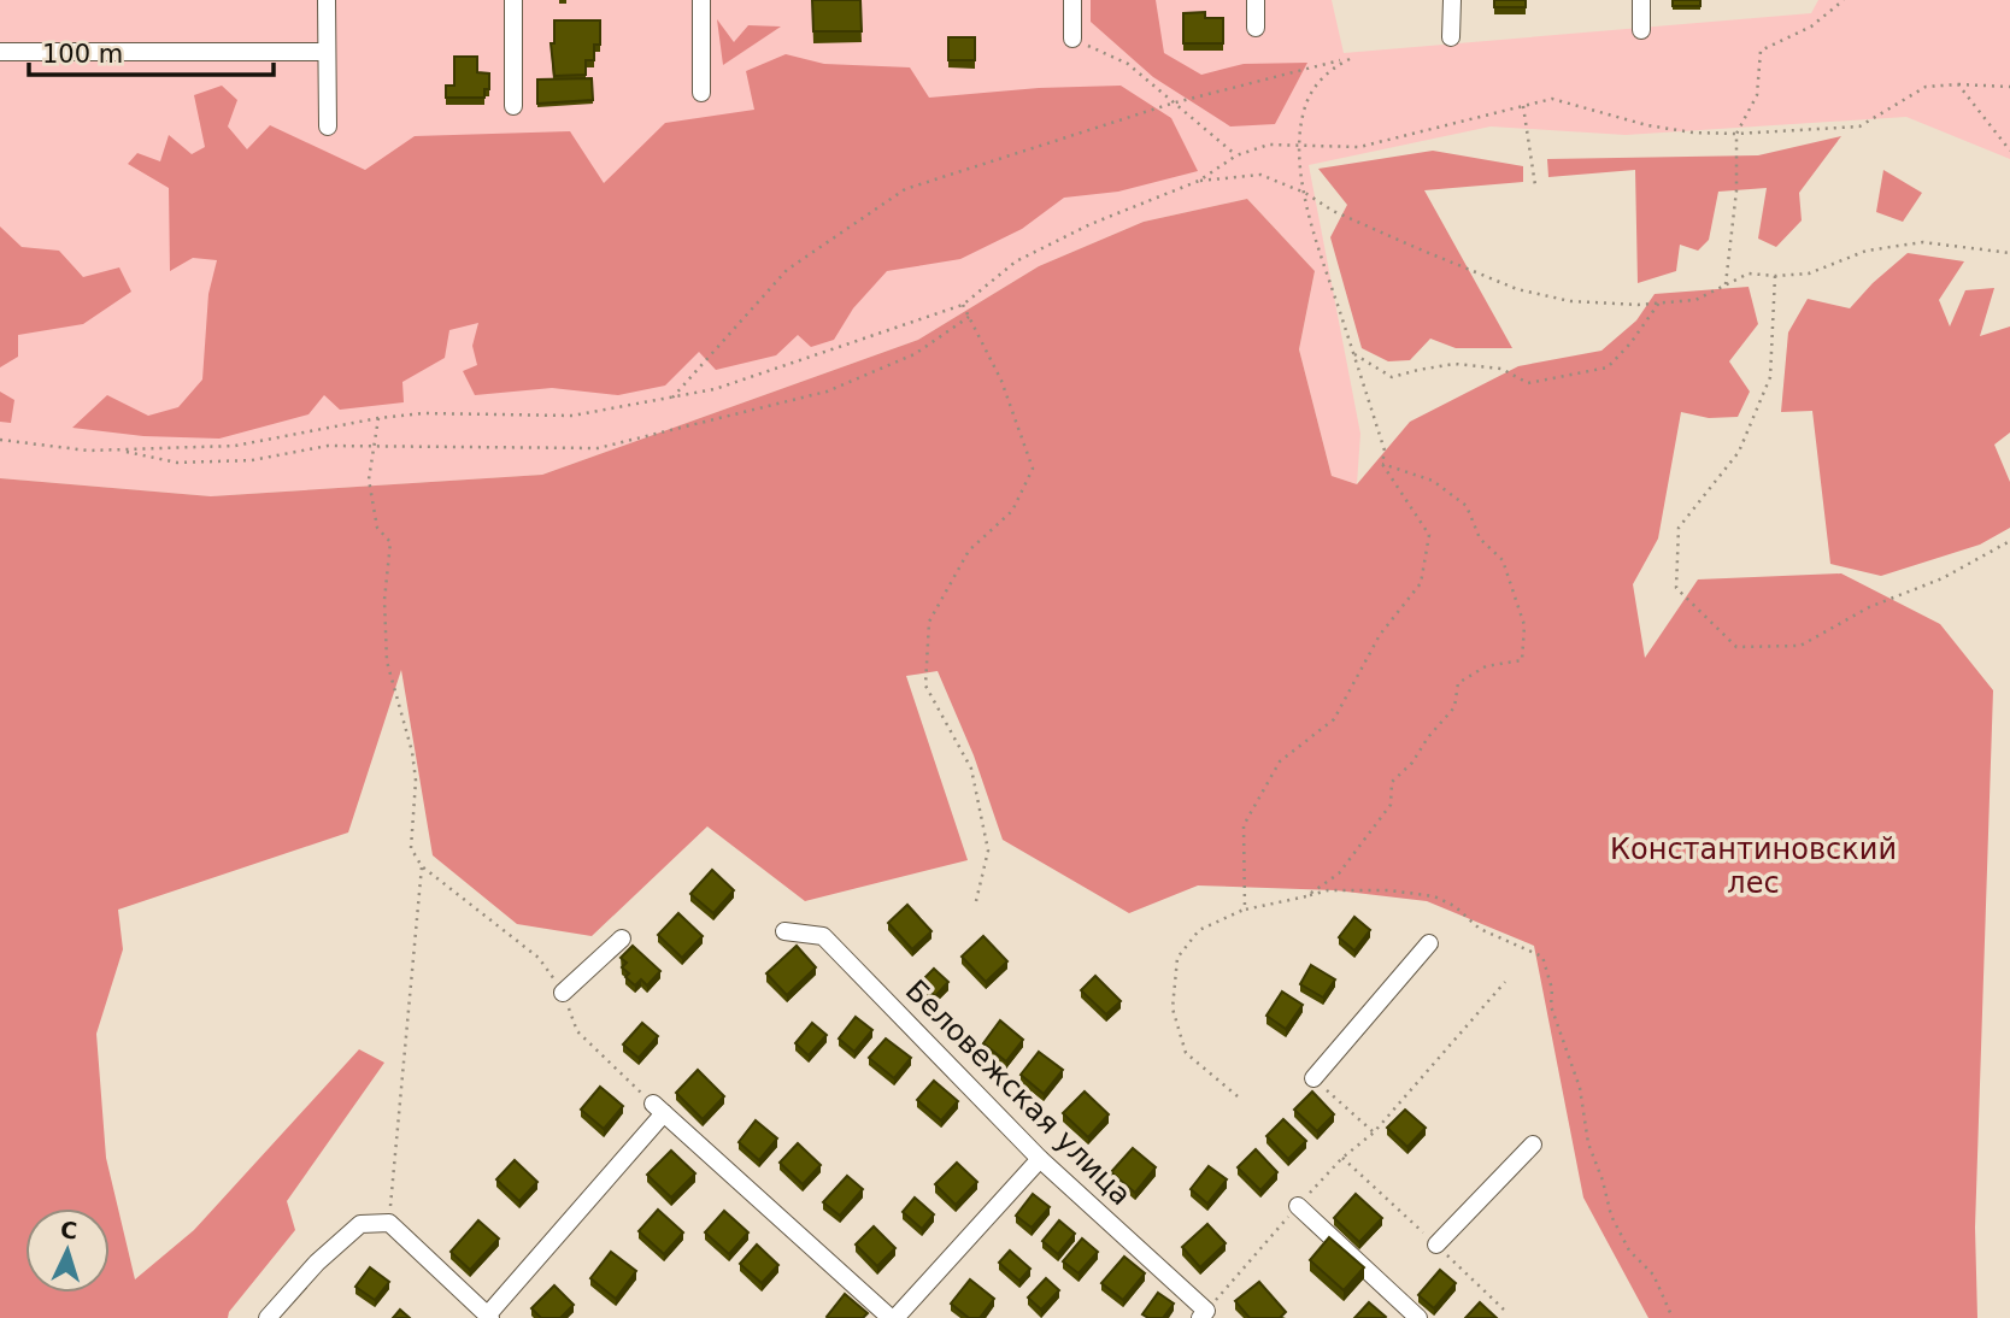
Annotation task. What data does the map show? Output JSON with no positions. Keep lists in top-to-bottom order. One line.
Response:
{"streets":{"street":["Беловежская улица"]},"parks":["Константиновский лес"],"scale_bar":"100 m","north":"top"}
